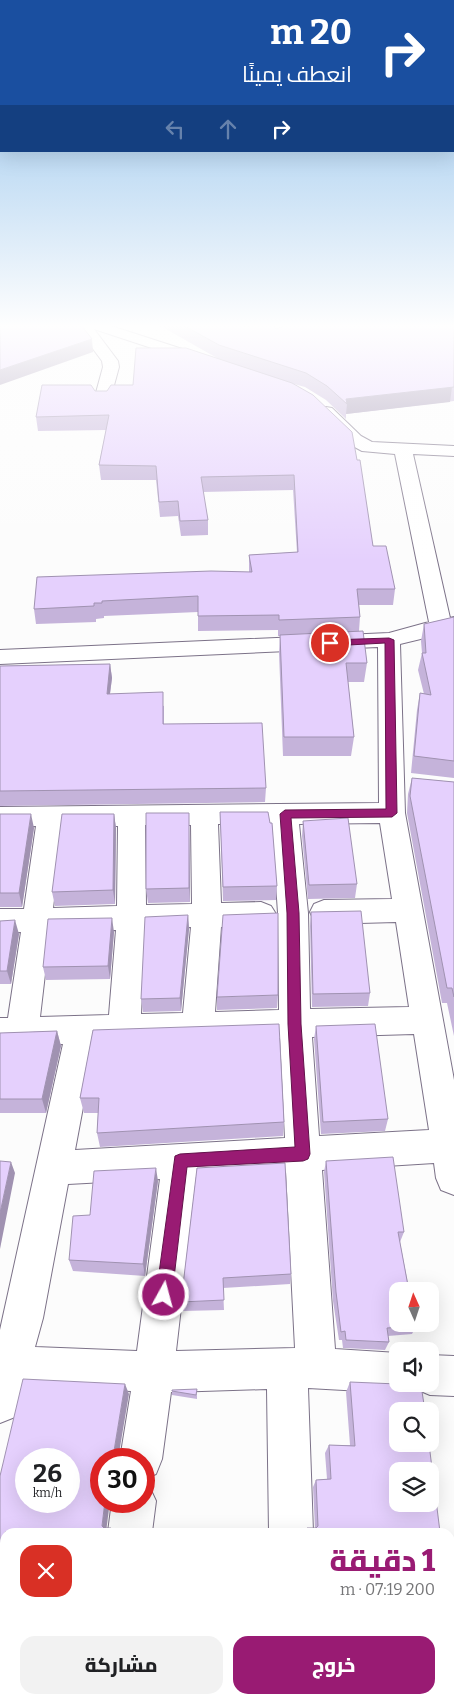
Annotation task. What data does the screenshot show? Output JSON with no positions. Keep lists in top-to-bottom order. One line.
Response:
{"north":"top","page":{"turn":["20 m","انعطف يمينًا"],"speed":"26 km/h","limit":"30","heading":["1 دقيقة","200 m · 07:19"],"buttons":["خروج","مشاركة"]}}
